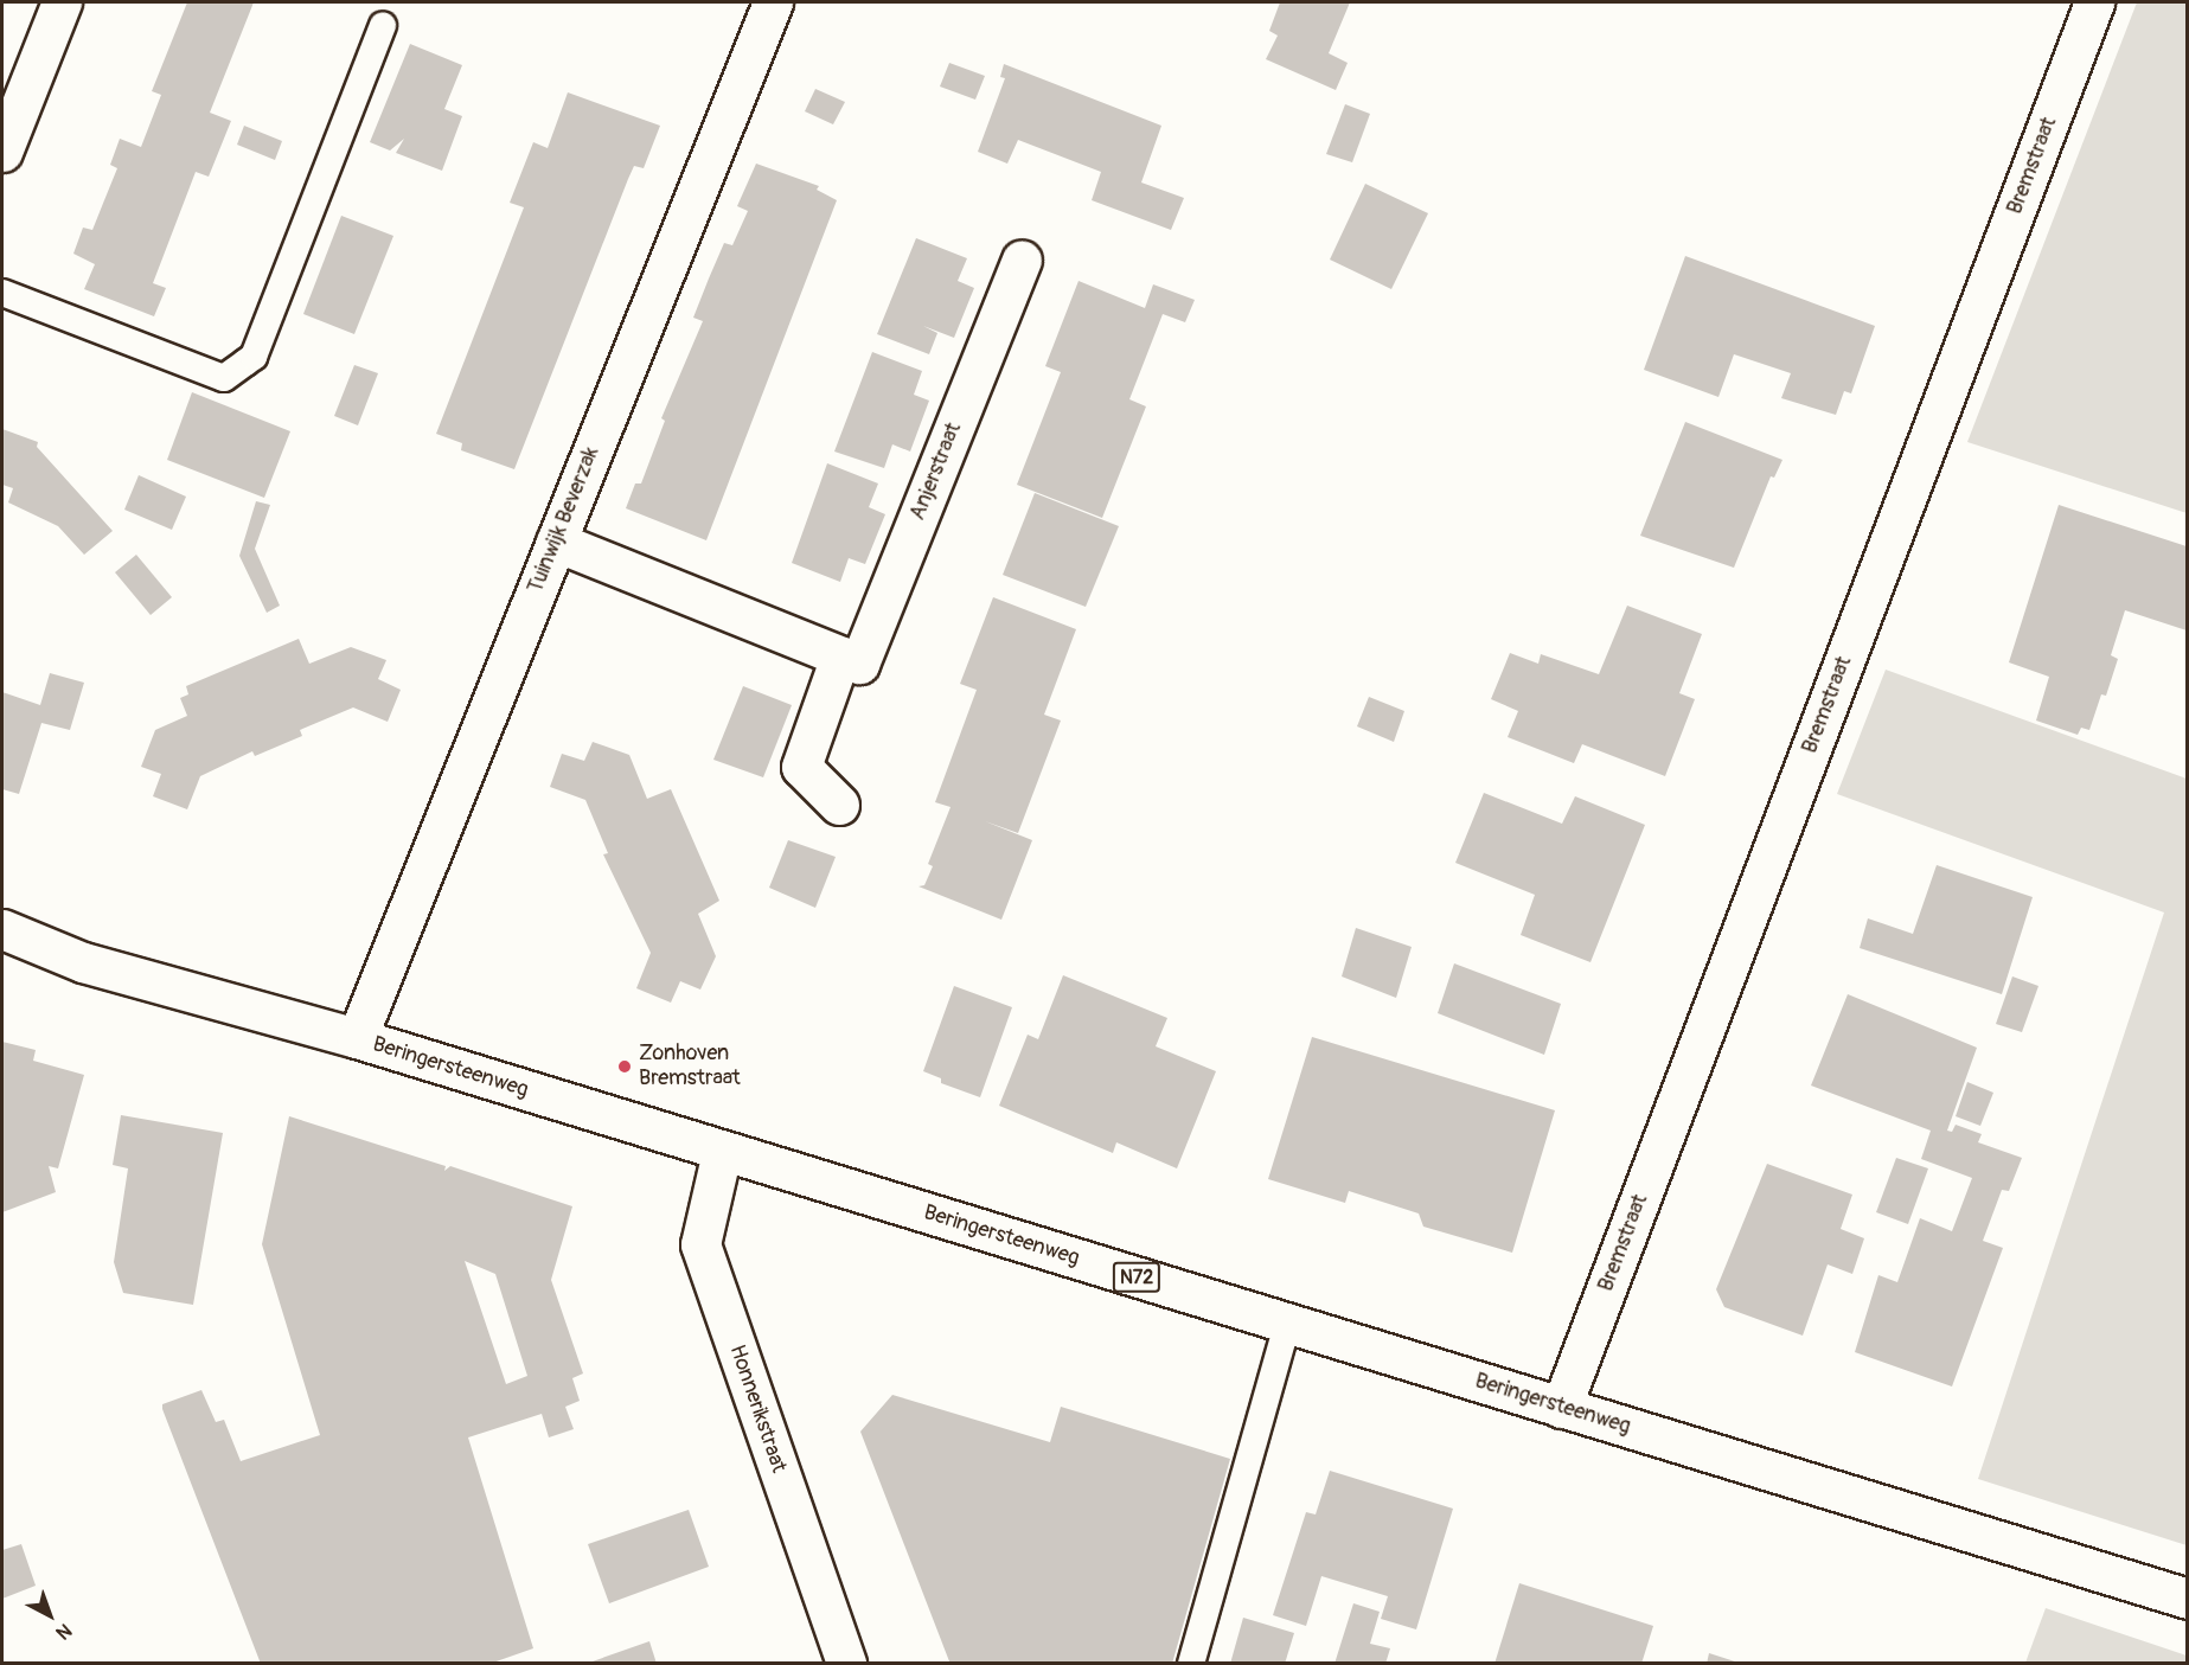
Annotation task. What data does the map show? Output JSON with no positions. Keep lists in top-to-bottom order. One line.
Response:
{"streets":{"street":["Bremstraat","Anjerstraat","Tuinwijk Beverzak","Beringersteenweg","N72","Honnerikstraat"]},"crossings":[["Bremstraat","Beringersteenweg"],["Tuinwijk Beverzak","Beringersteenweg"],["Beringersteenweg","Honnerikstraat"]],"places":["Zonhoven Bremstraat"],"north":"bottom right"}
